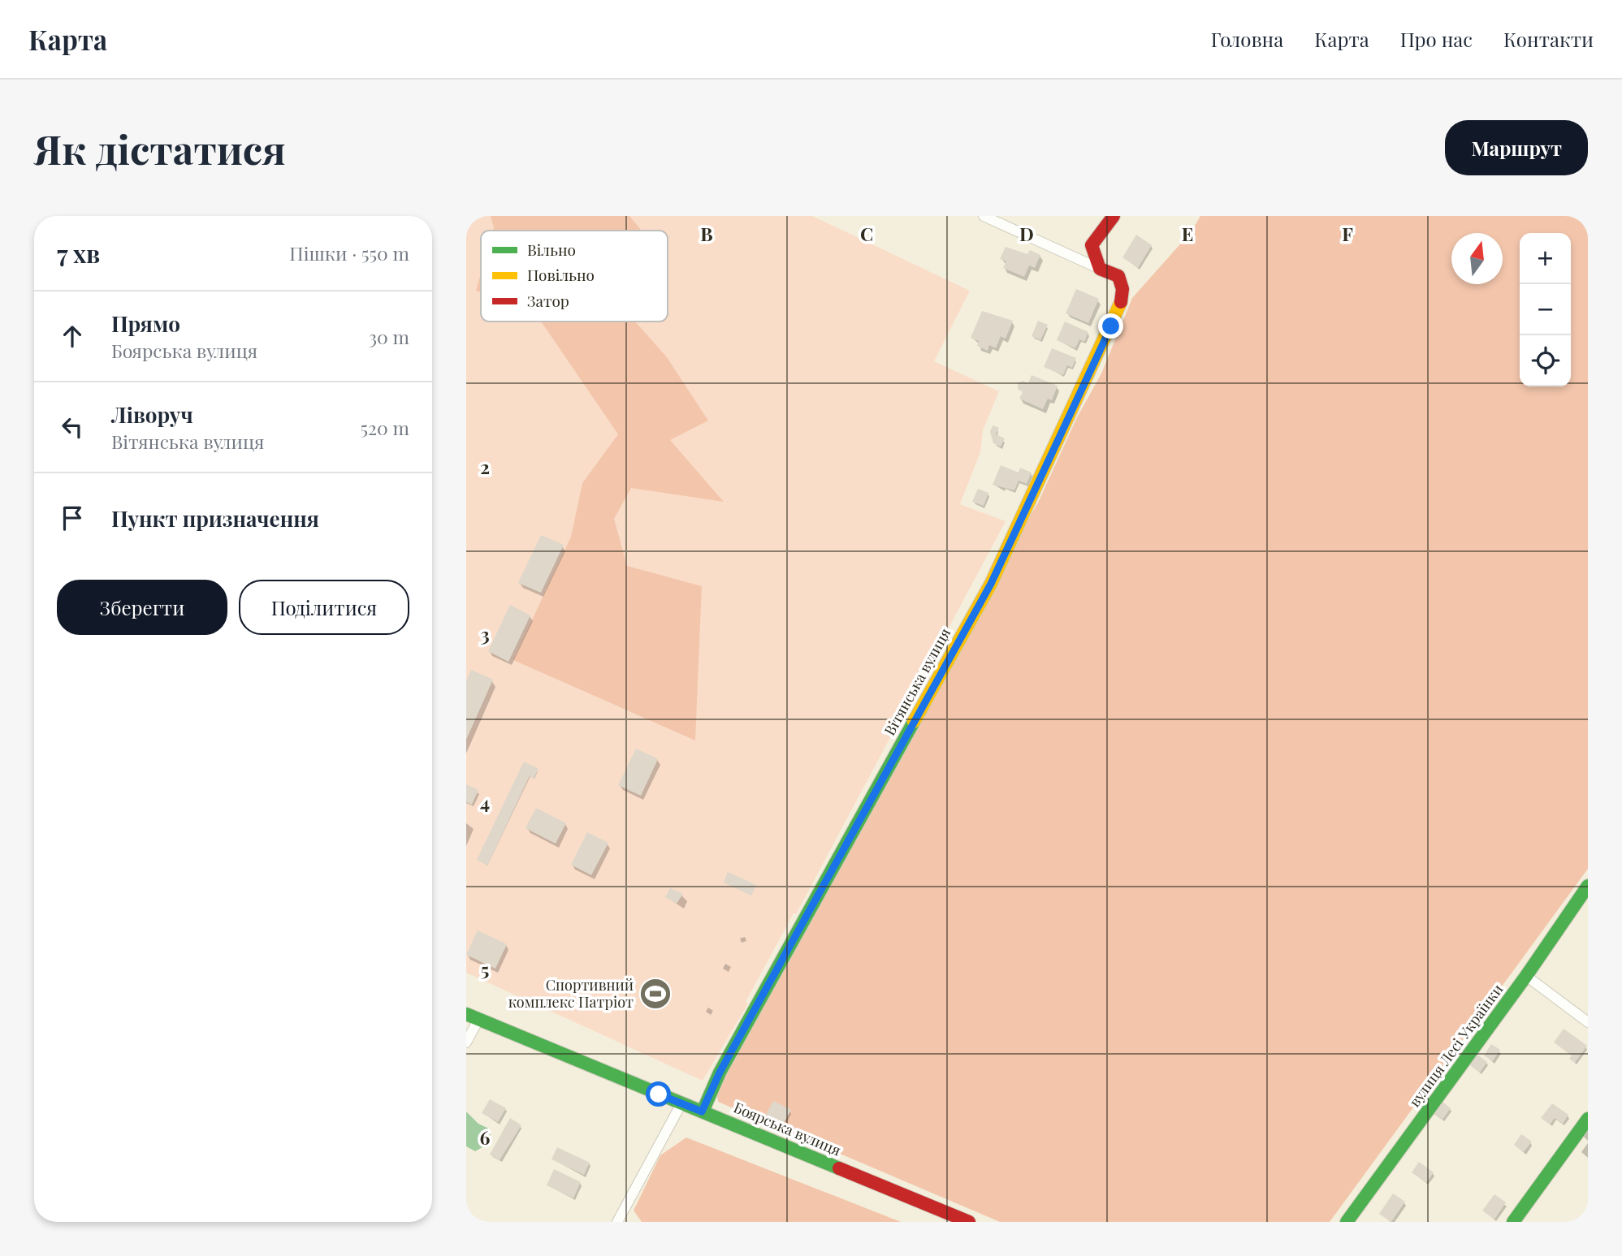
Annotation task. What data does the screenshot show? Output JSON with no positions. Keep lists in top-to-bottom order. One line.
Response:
{"streets":{"street":["Вітянська вулиця","вулиця Лесі Українки","Боярська вулиця"]},"crossings":[["Вітянська вулиця","Боярська вулиця"]],"places":{"sports":["Спортивний комплекс Патріот"]},"legend":["Вільно","Повільно","Затор"],"north":"top","page":{"header":"Карта","nav":["Головна","Карта","Про нас","Контакти"],"buttons":["Маршрут",["Зберегти","Поділитися"]],"title":"Як дістатися","heading":["7 хв","Пішки · 550 m"],"map_buttons":["+","−"],"list":[["Прямо","Боярська вулиця","30 m"],["Ліворуч","Вітянська вулиця","520 m"],"Пункт призначення"]},"grid":{"columns":["B","C","D","E","F"],"rows":["2","3","4","5","6"]}}
